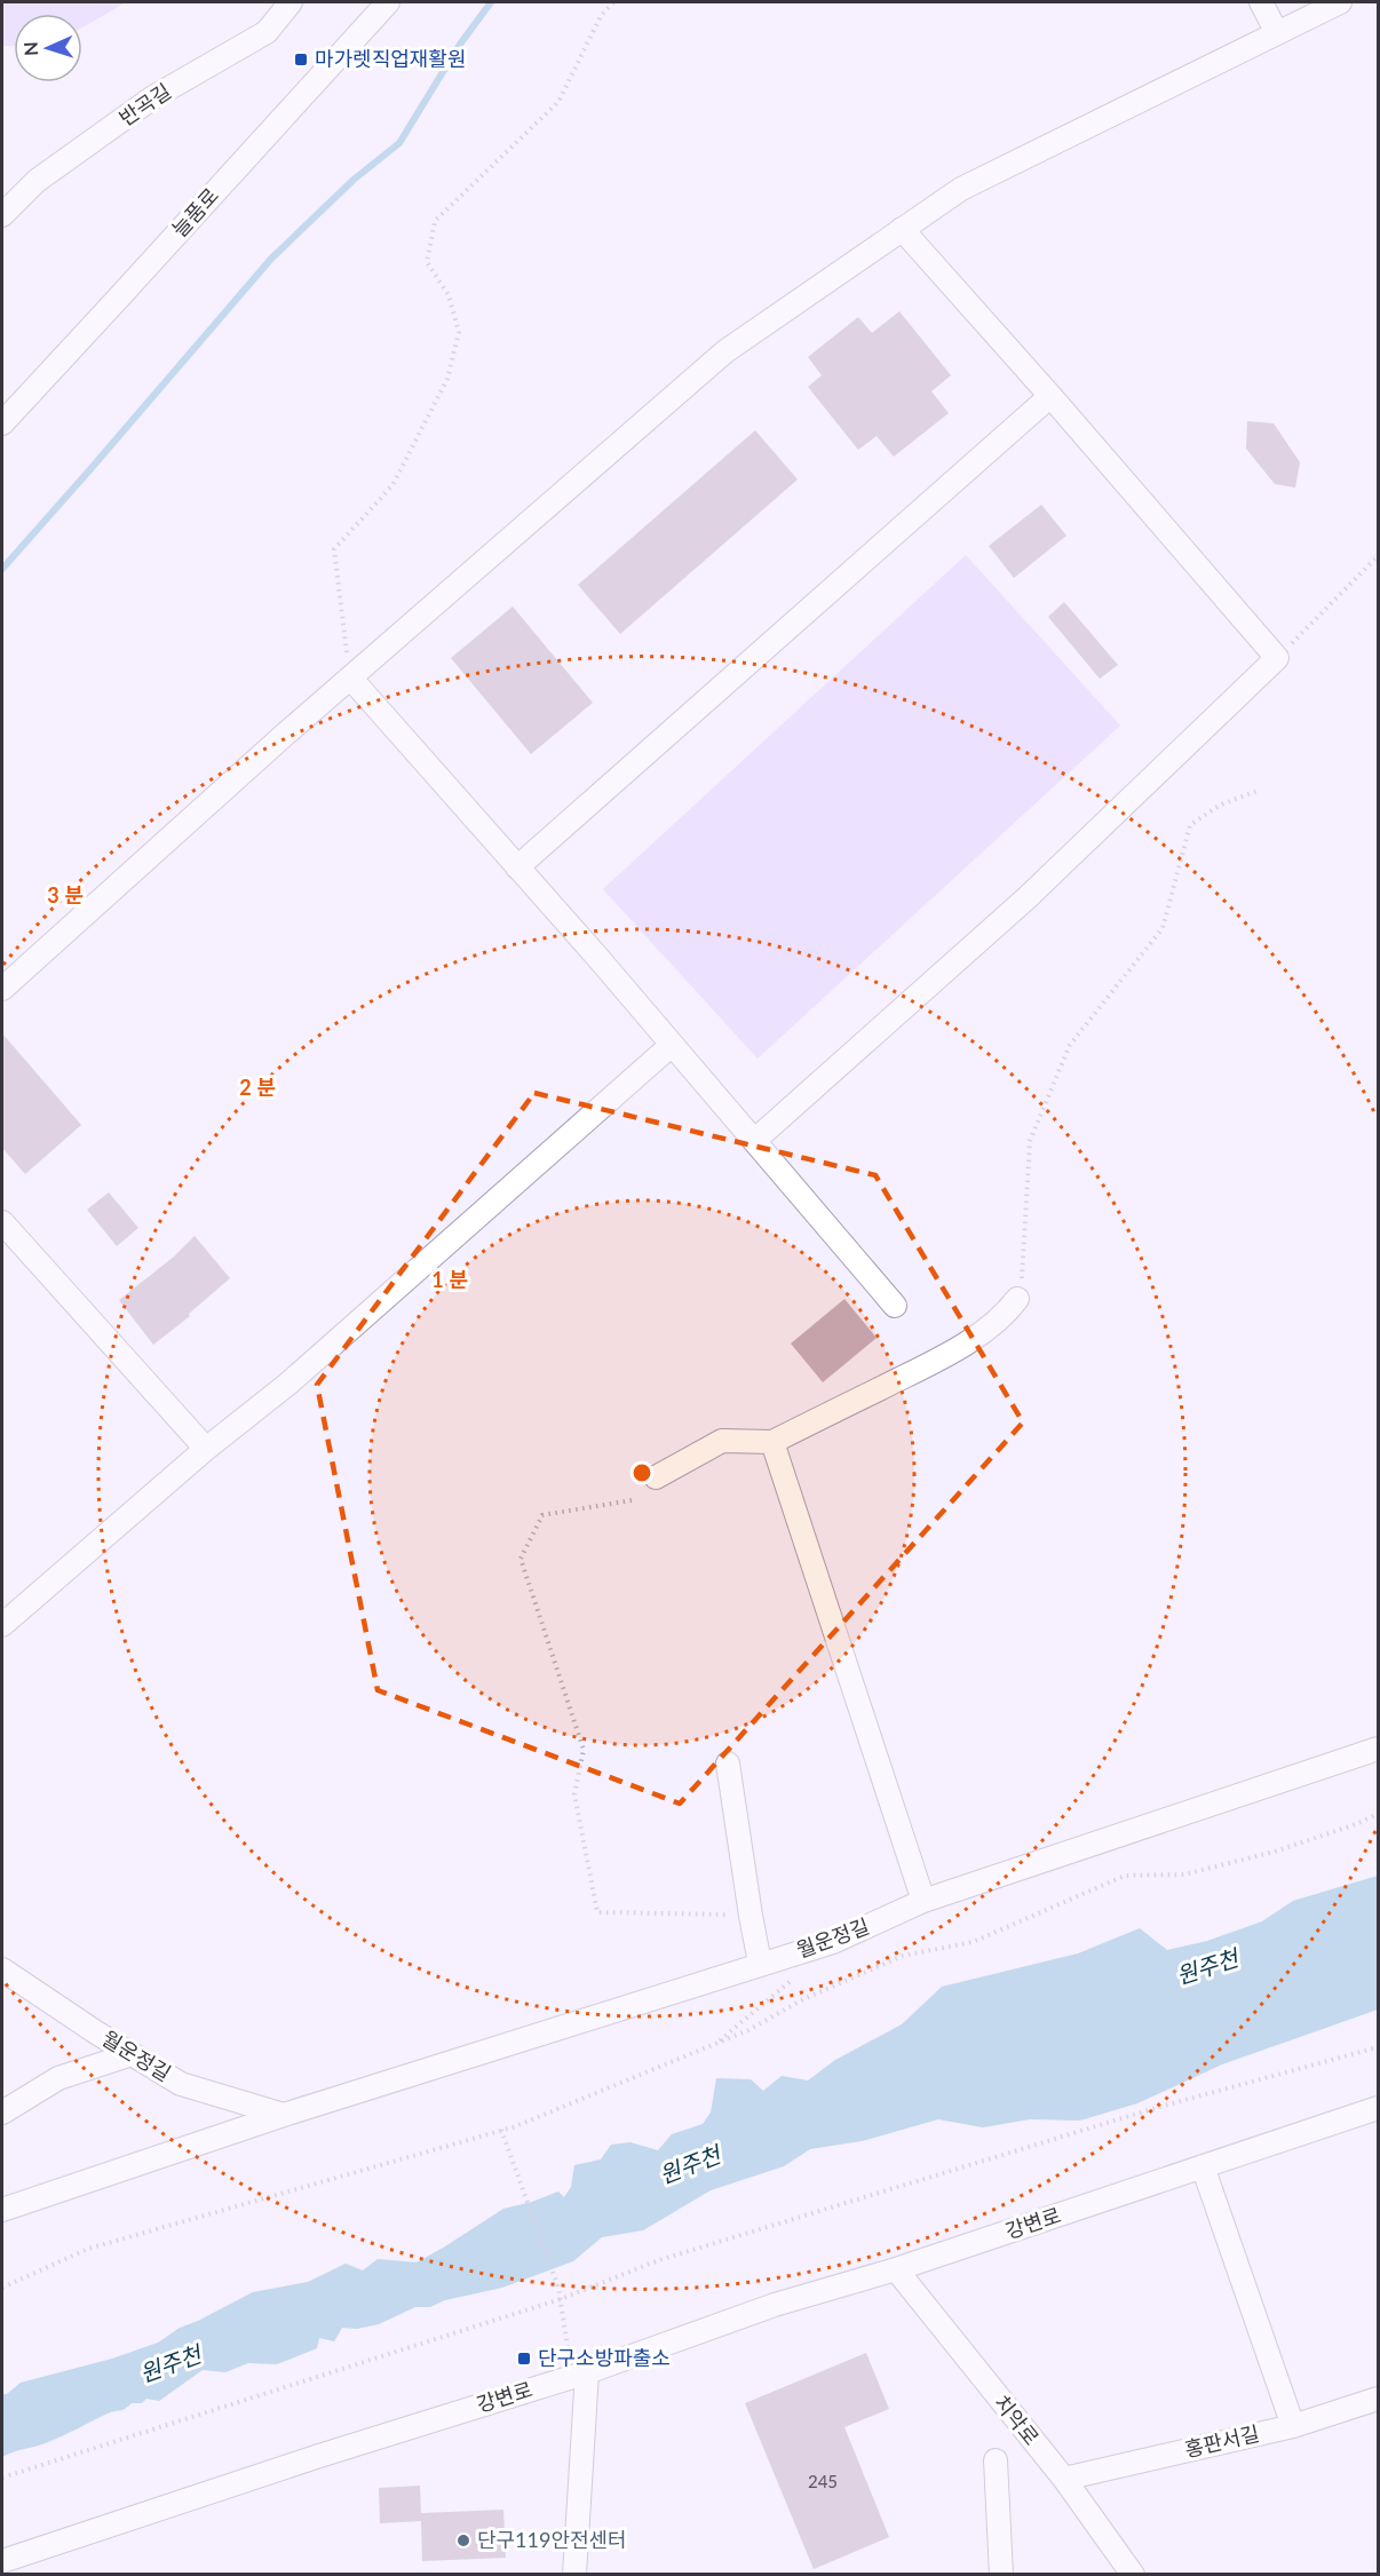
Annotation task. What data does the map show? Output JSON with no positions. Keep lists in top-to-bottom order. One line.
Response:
{"streets":{"street":["반곡길","늘품로","월운정길","강변로","치악로","홍판서길"]},"crossings":[["강변로","치악로"],["치악로","홍판서길"]],"water":["원주천"],"places":{"transit":["마가렛직업재활원","단구소방파출소"],"other":["단구119안전센터"]},"house_numbers":["245"],"north":"left","rings":["3 분","2 분","1 분"]}
